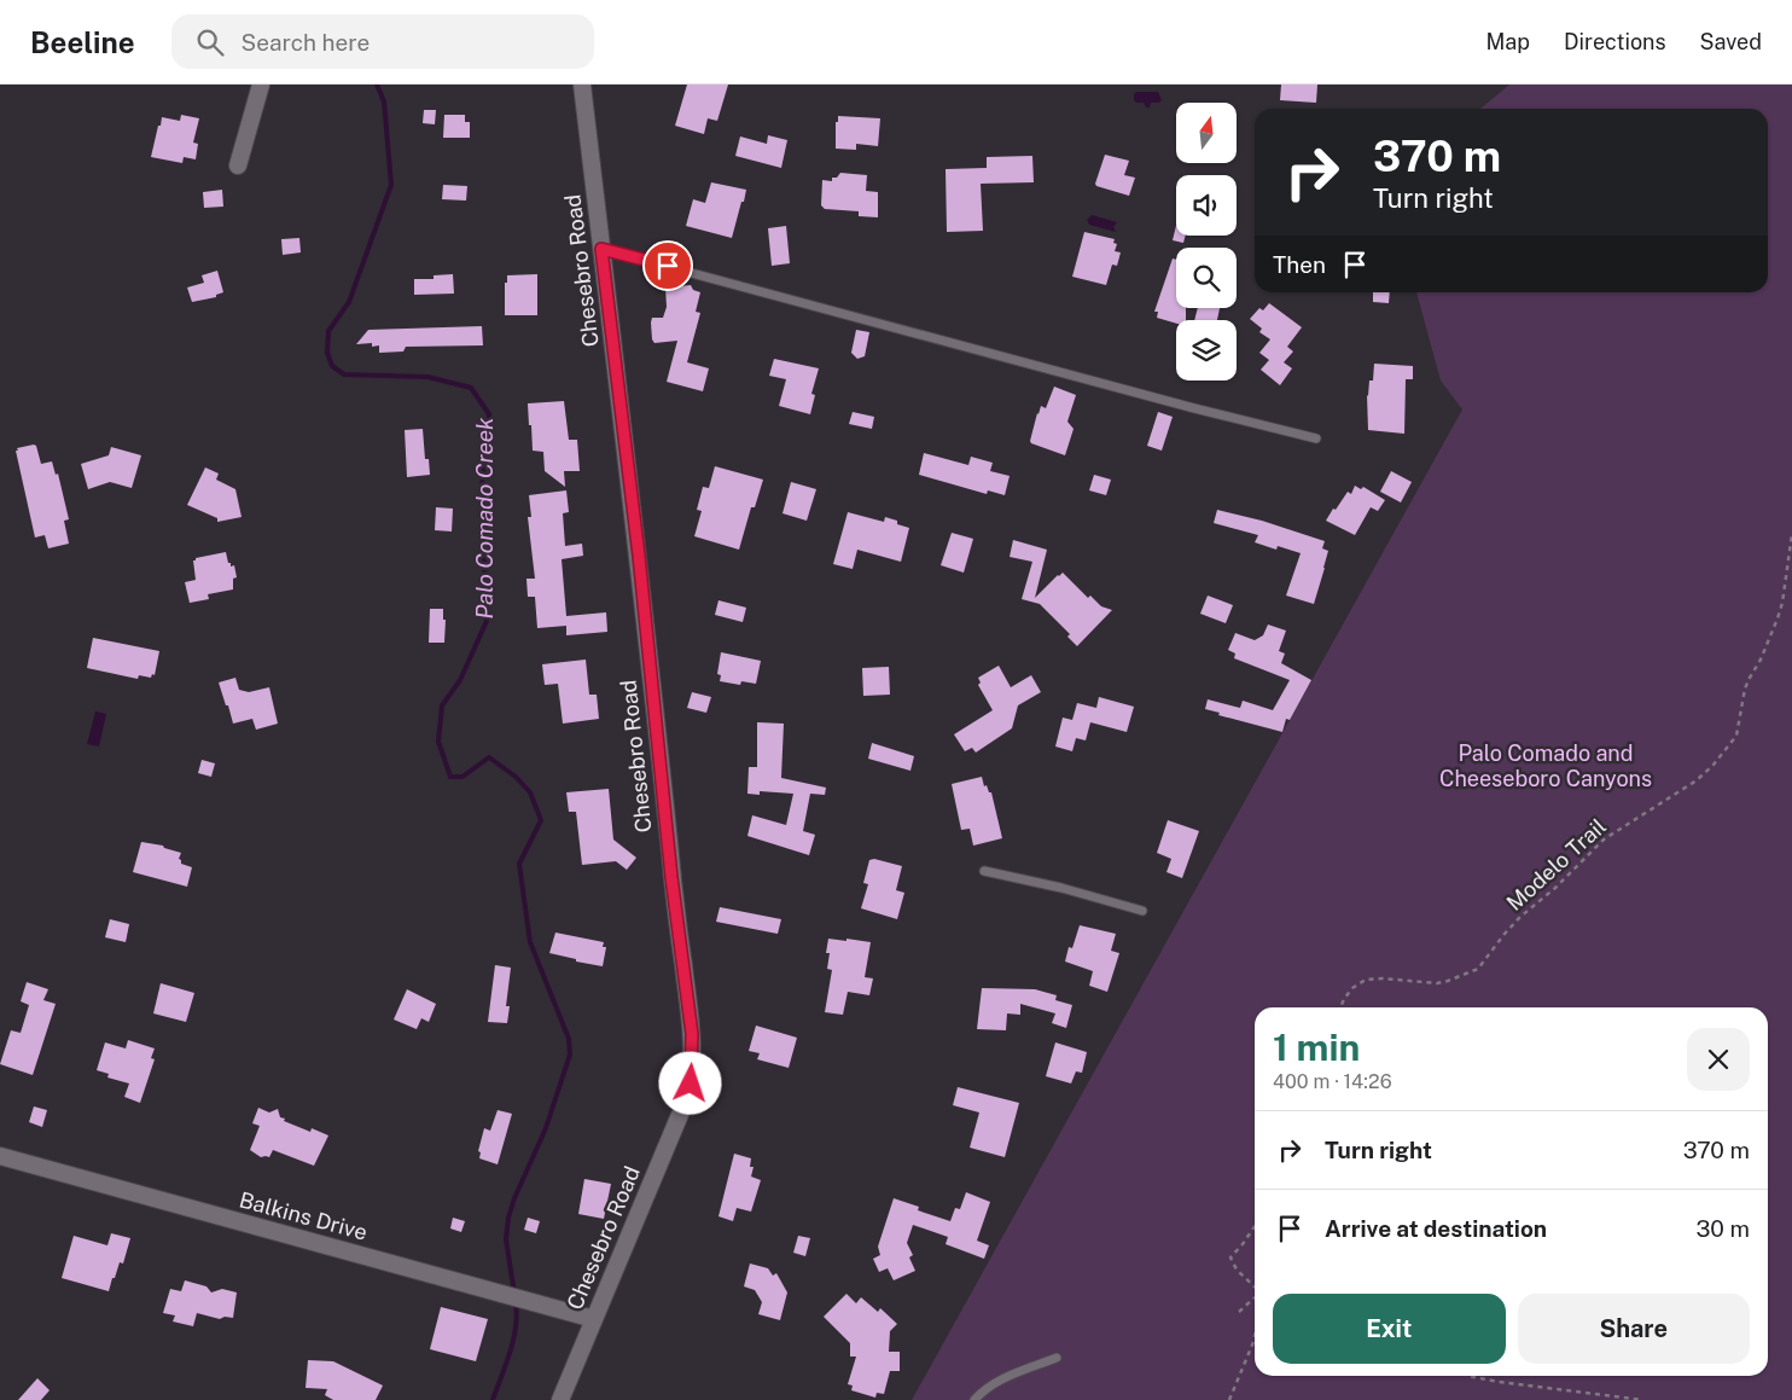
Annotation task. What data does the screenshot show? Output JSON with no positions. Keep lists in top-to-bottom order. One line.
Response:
{"streets":{"street":["Chesebro Road","Balkins Drive"],"path":["Modelo Trail"]},"crossings":[["Chesebro Road","Balkins Drive"]],"water":["Palo Comado Creek"],"parks":["Palo Comado and Cheeseboro Canyons"],"north":"top","page":{"header":"Beeline","search":"Search here","nav":["Map","Directions","Saved"],"turn":["370 m","Turn right"],"then":"Then","heading":["1 min","400 m · 14:26"],"list":[{"name":"Turn right","value":"370 m"},{"name":"Arrive at destination","value":"30 m"}],"buttons":["Exit","Share"]}}
